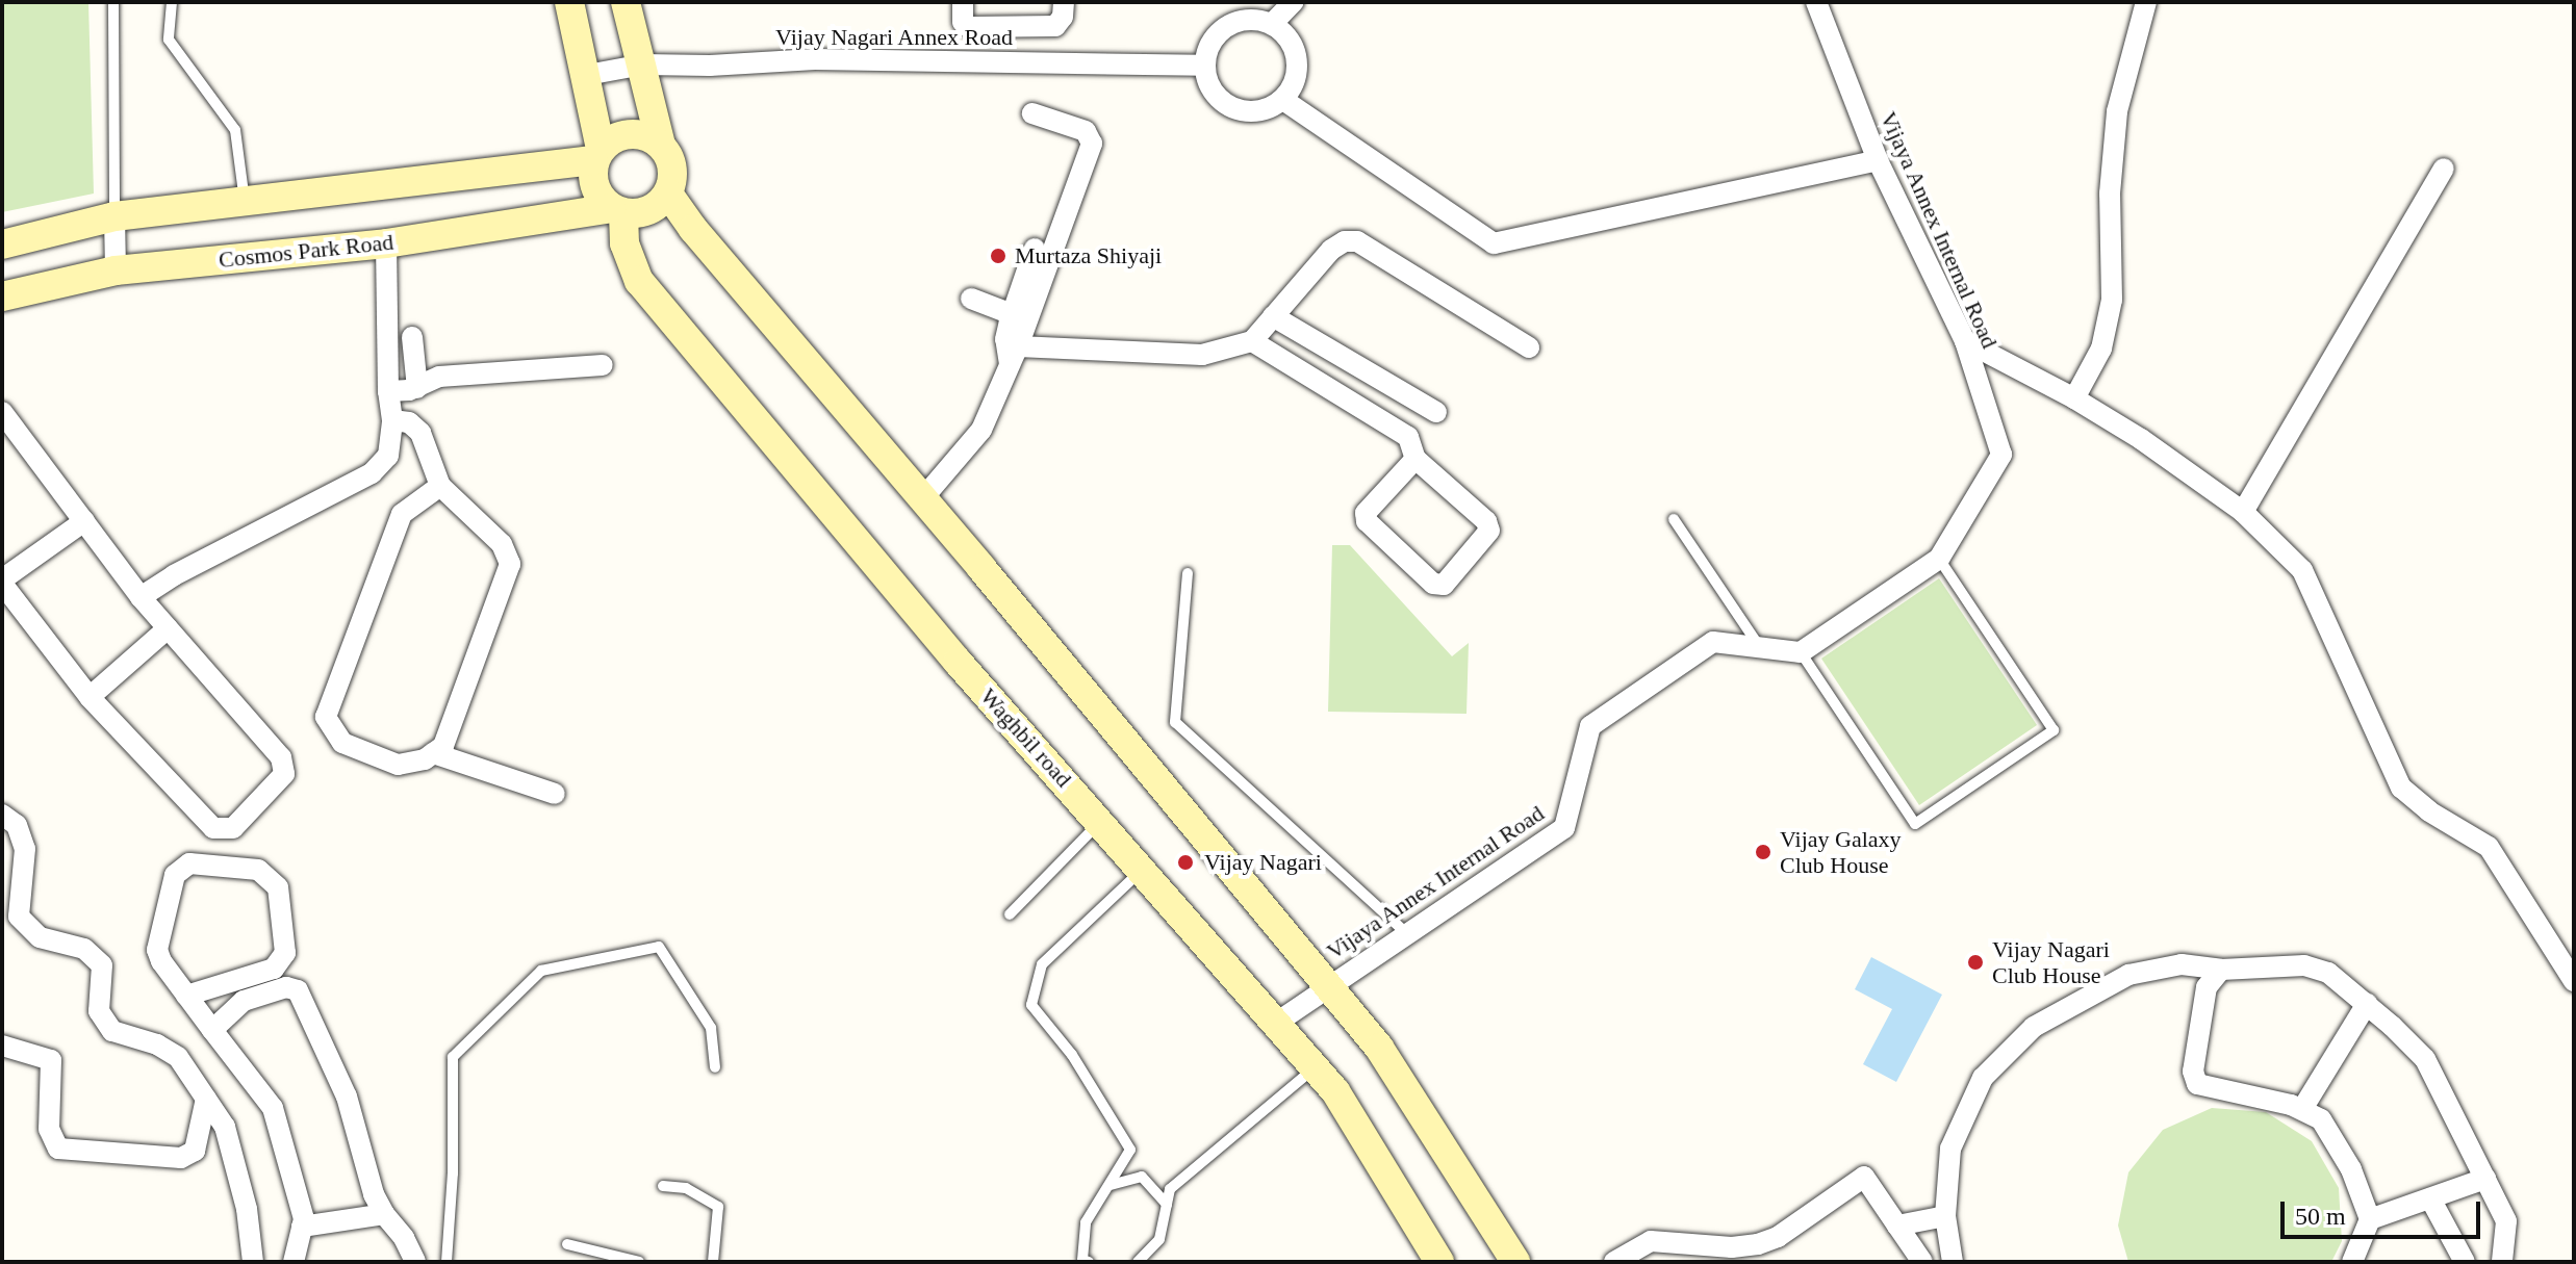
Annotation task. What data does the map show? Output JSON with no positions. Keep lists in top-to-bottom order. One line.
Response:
{"streets":{"main road":["Cosmos Park Road","Waghbil road"],"street":["Vijay Nagari Annex Road","Vijaya Annex Internal Road"]},"crossings":[["Vijaya Annex Internal Road","Waghbil road"],["Cosmos Park Road","Waghbil road"]],"places":["Murtaza Shiyaji","Vijay Galaxy Club House","Vijay Nagari","Vijay Nagari Club House"],"scale_bar":"50 m"}
